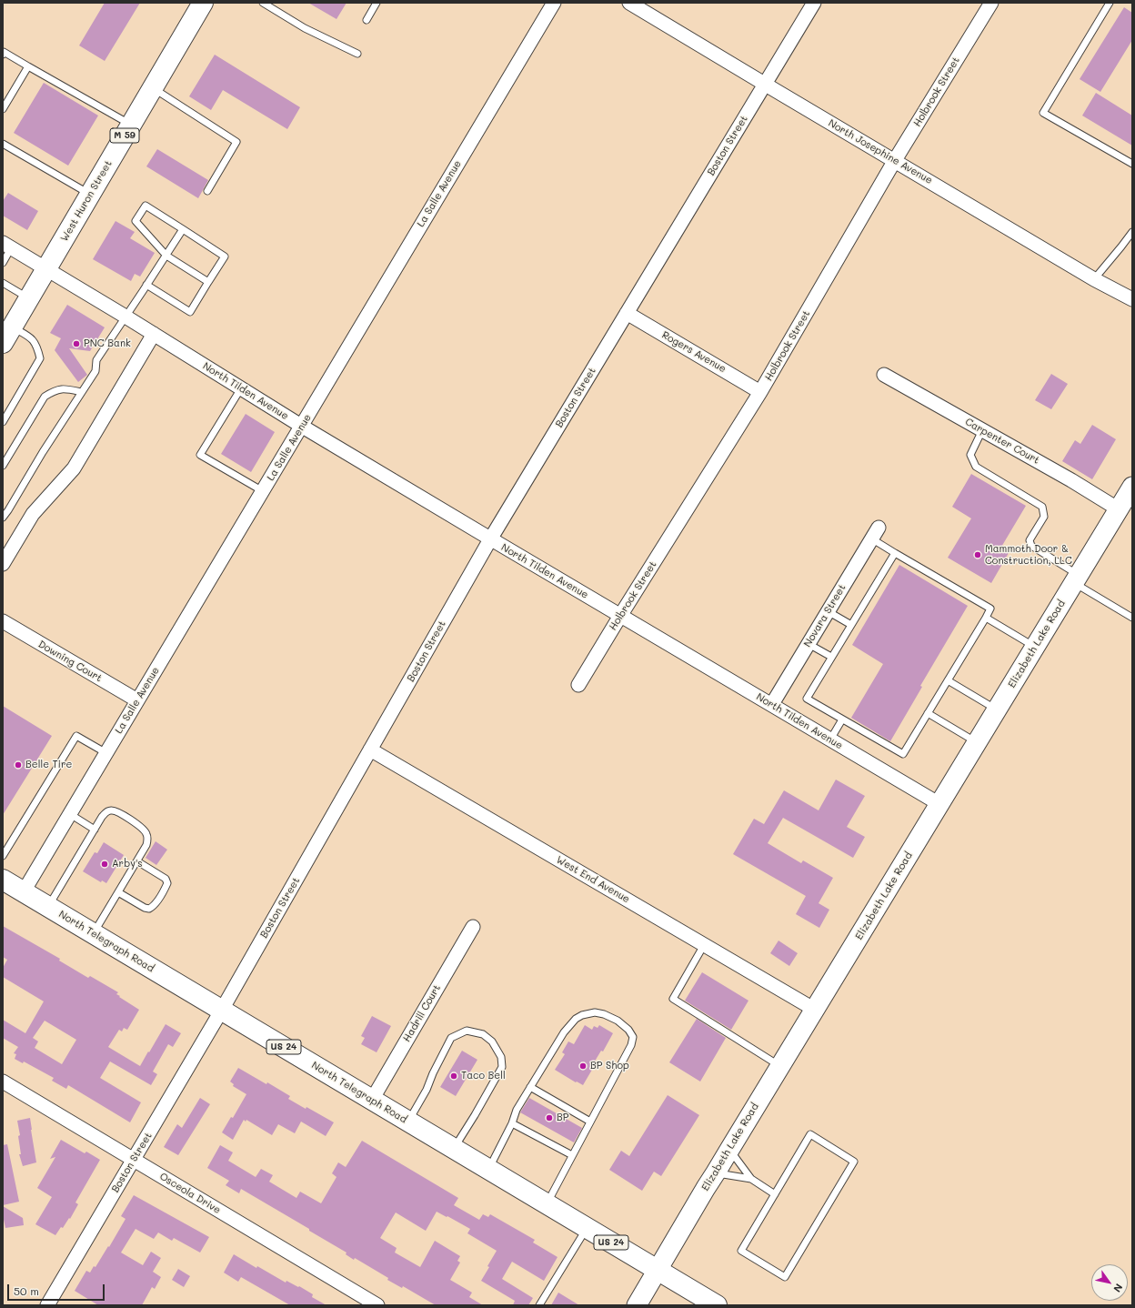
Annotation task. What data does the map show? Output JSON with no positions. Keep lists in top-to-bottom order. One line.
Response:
{"streets":{"main road":["M 59","West Huron Street","Elizabeth Lake Road","North Telegraph Road","US 24"],"street":["Holbrook Street","Boston Street","North Josephine Avenue","La Salle Avenue","Rogers Avenue","North Tilden Avenue","Carpenter Court","Novara Street","Downing Court","West End Avenue","Hadrill Court","Osceola Drive"]},"crossings":[["Holbrook Street","North Josephine Avenue"],["Holbrook Street","Rogers Avenue"],["Holbrook Street","North Tilden Avenue"],["Boston Street","North Josephine Avenue"],["Boston Street","Rogers Avenue"],["Boston Street","North Tilden Avenue"],["Boston Street","West End Avenue"],["Boston Street","North Telegraph Road"],["Boston Street","Osceola Drive"],["La Salle Avenue","North Tilden Avenue"],["La Salle Avenue","Downing Court"],["La Salle Avenue","North Telegraph Road"],["West Huron Street","North Tilden Avenue"],["North Tilden Avenue","Novara Street"],["North Tilden Avenue","Elizabeth Lake Road"],["Carpenter Court","Elizabeth Lake Road"],["Elizabeth Lake Road","West End Avenue"],["Elizabeth Lake Road","North Telegraph Road"],["North Telegraph Road","Hadrill Court"]],"places":["PNC Bank","Mammoth Door & Construction, LLC","Belle Tire","Arby's","BP Shop","Taco Bell","BP"],"scale_bar":"50 m","north":"bottom right"}
